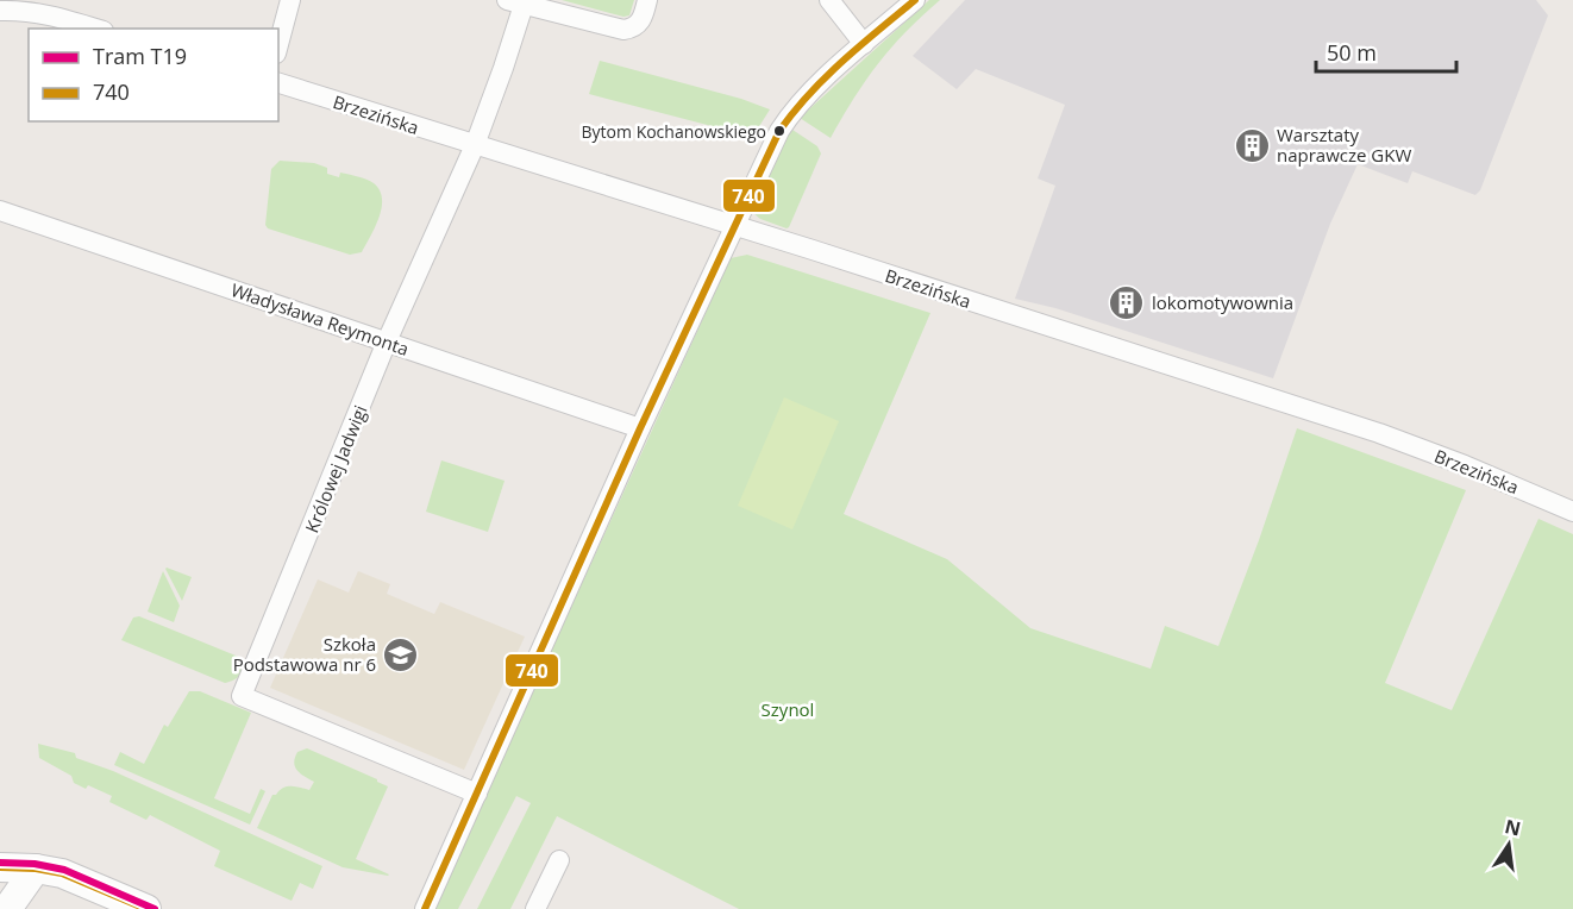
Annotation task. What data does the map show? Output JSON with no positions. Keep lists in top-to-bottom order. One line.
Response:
{"streets":{"street":["Brzezińska","Władysława Reymonta","Królowej Jadwigi"]},"crossings":[["Brzezińska","Królowej Jadwigi"],["Władysława Reymonta","Królowej Jadwigi"]],"parks":["Szynol"],"places":{"other":["Bytom Kochanowskiego"],"building":["Warsztaty naprawcze GKW","lokomotywownia"],"school or university":["Szkoła Podstawowa nr 6"]},"lines":["transit line 740","tram line T19"],"legend":["Tram T19","740"],"scale_bar":"50 m","north":"top"}
